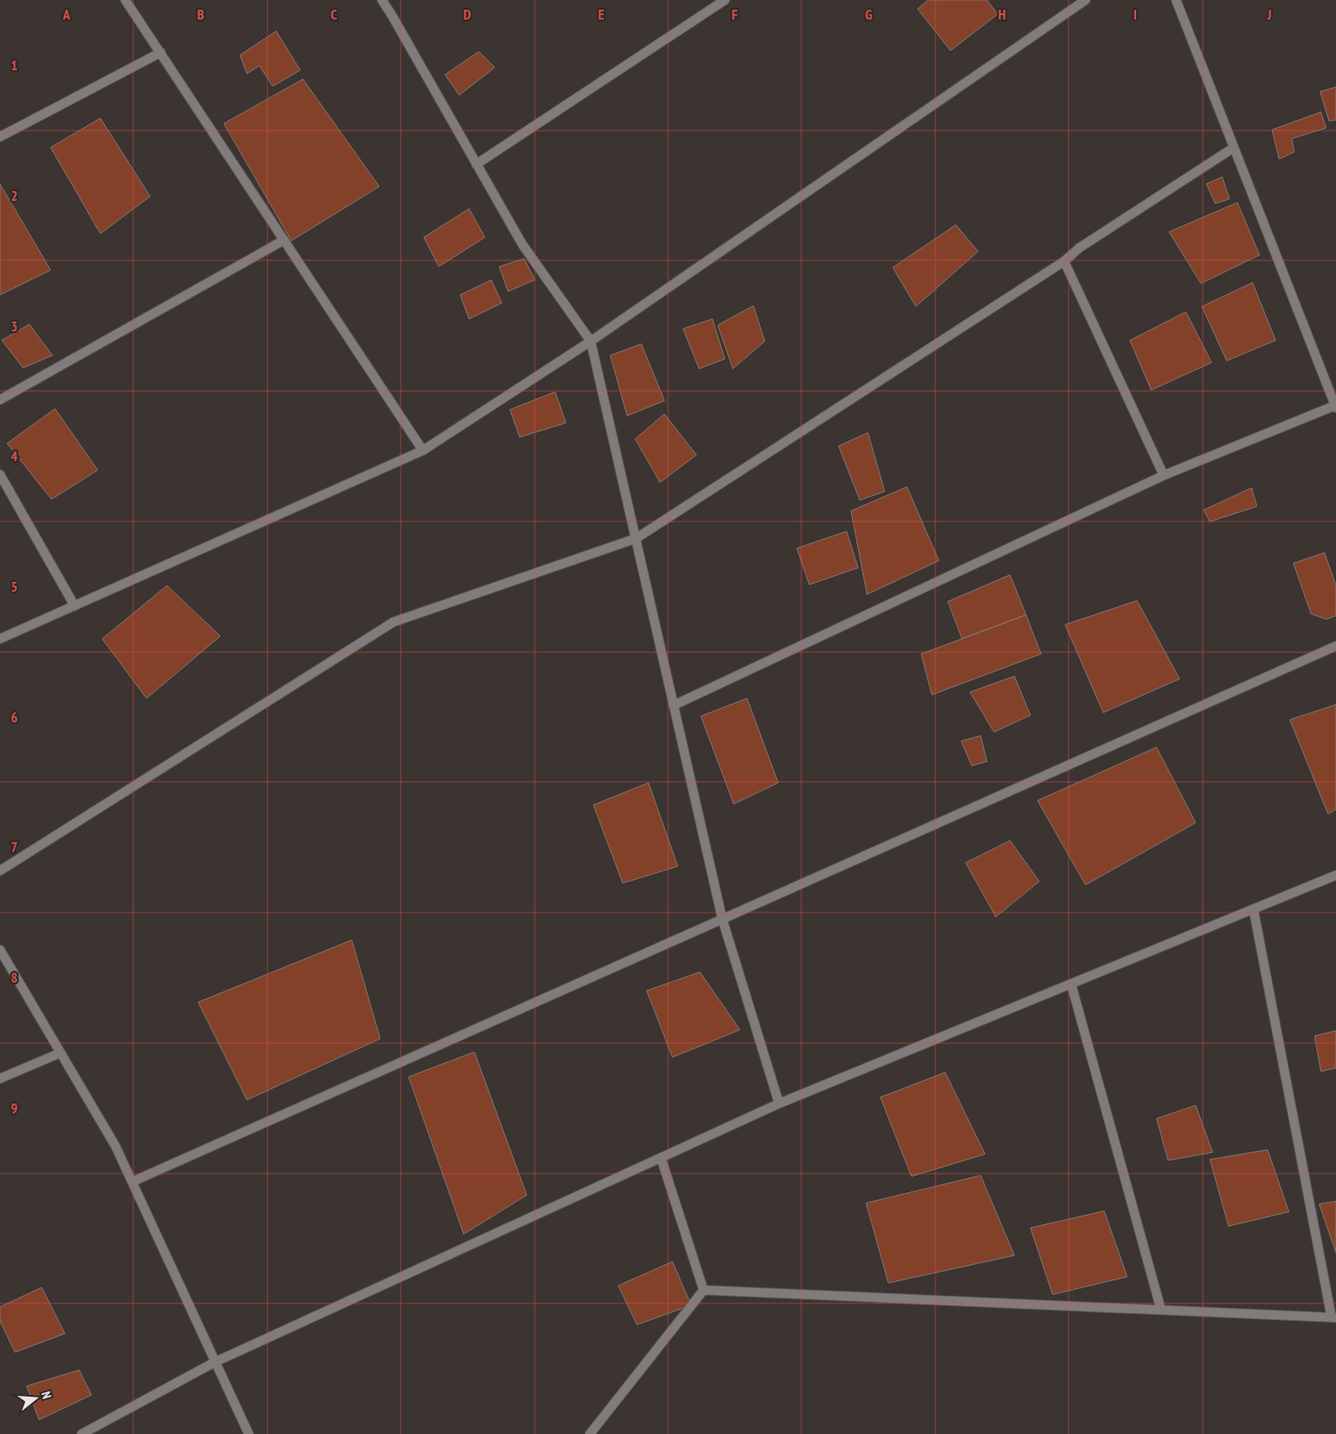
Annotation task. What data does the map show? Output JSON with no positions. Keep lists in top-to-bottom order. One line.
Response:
{"north":"right","grid":{"columns":["A","B","C","D","E","F","G","H","I","J"],"rows":["1","2","3","4","5","6","7","8","9"]}}
